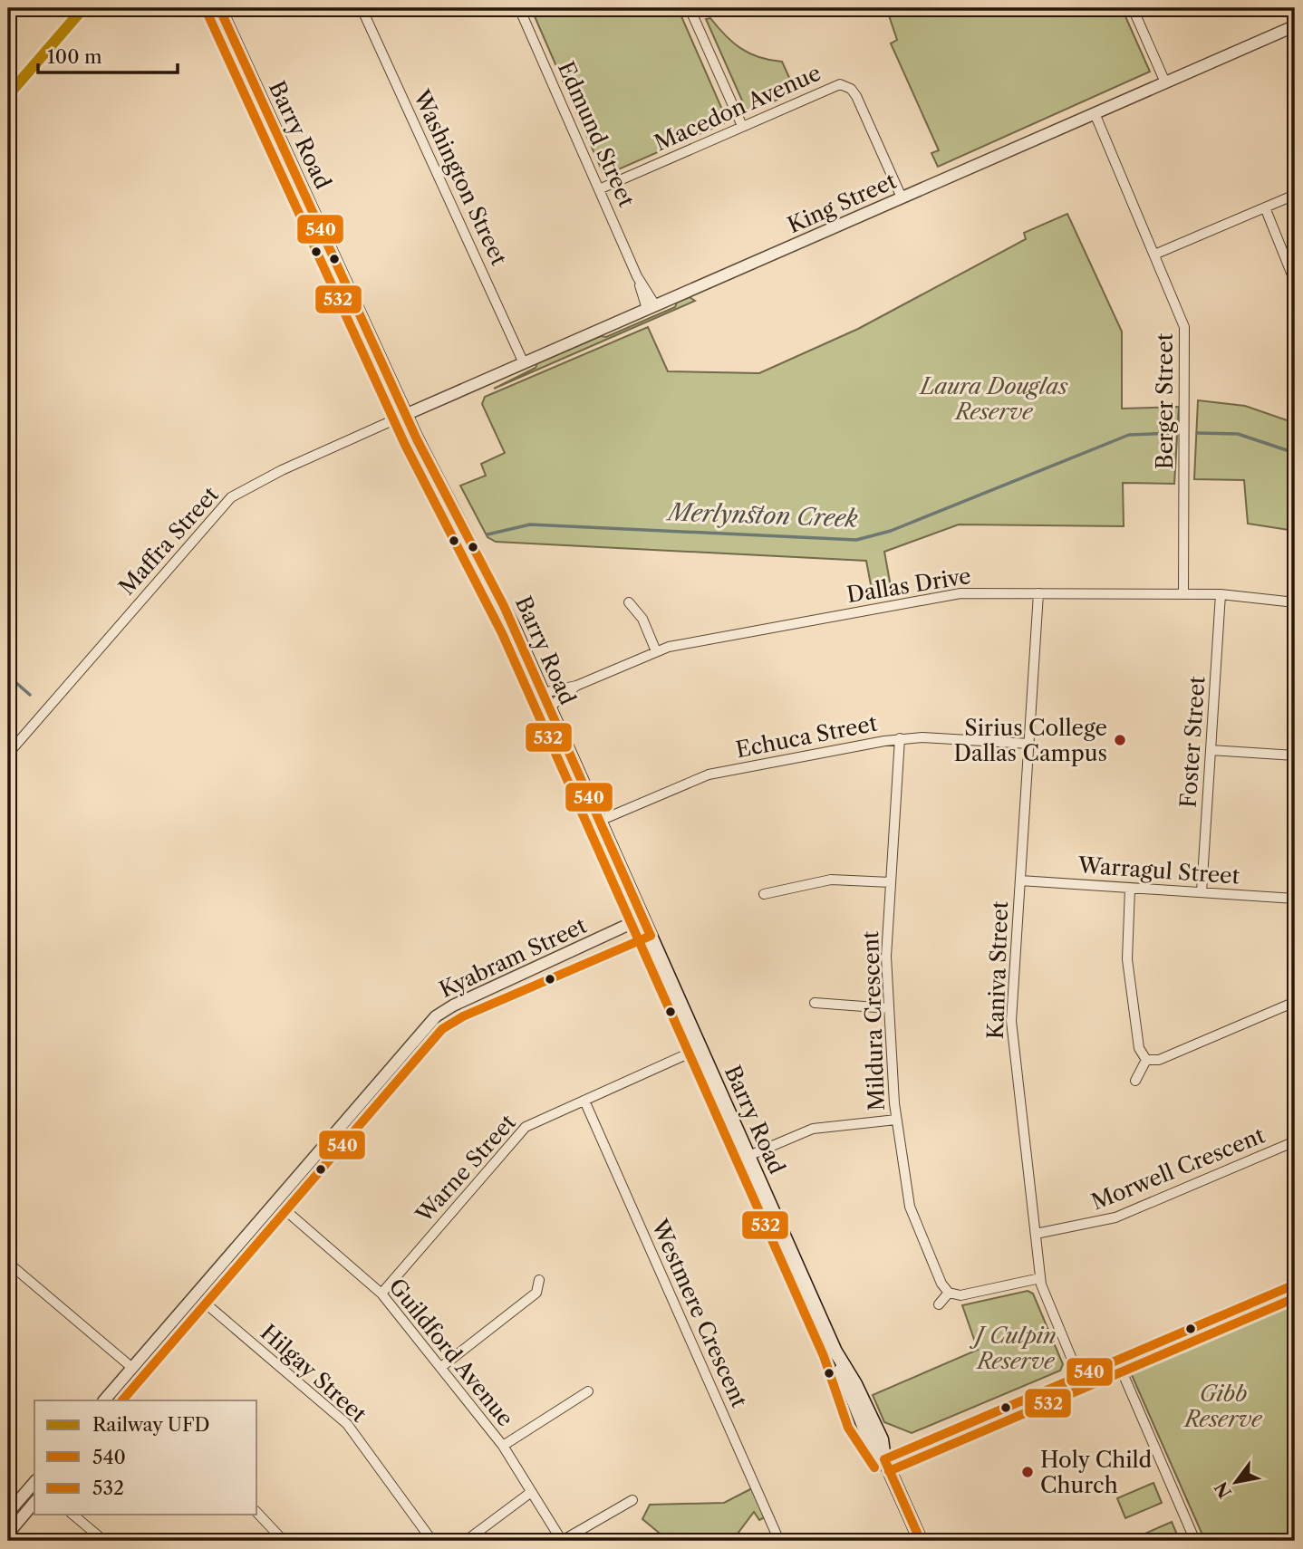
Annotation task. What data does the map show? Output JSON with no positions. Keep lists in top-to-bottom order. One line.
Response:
{"streets":{"main road":["Barry Road"],"street":["Macedon Avenue","Edmund Street","Washington Street","King Street","Berger Street","Maffra Street","Dallas Drive","Echuca Street","Foster Street","Warragul Street","Kyabram Street","Kaniva Street","Mildura Crescent","Warne Street","Morwell Crescent","Westmere Crescent","Guildford Avenue","Hilgay Street"]},"crossings":[["Macedon Avenue","Edmund Street"],["Macedon Avenue","King Street"],["Edmund Street","King Street"],["Barry Road","King Street"],["Barry Road","Maffra Street"],["Barry Road","Dallas Drive"],["Barry Road","Echuca Street"],["Barry Road","Kyabram Street"],["Barry Road","Warne Street"],["Washington Street","King Street"],["King Street","Berger Street"],["King Street","Maffra Street"],["Berger Street","Dallas Drive"],["Dallas Drive","Foster Street"],["Dallas Drive","Kaniva Street"],["Echuca Street","Kaniva Street"],["Echuca Street","Mildura Crescent"],["Foster Street","Warragul Street"],["Warragul Street","Kaniva Street"],["Kyabram Street","Guildford Avenue"],["Kyabram Street","Hilgay Street"],["Kaniva Street","Morwell Crescent"],["Warne Street","Westmere Crescent"],["Warne Street","Guildford Avenue"]],"water":["Merlynston Creek"],"parks":["Laura Douglas Reserve","J Culpin Reserve","Gibb Reserve"],"places":["Sirius College Dallas Campus","Holy Child Church"],"lines":["rail line UFD","transit line 540","transit line 532"],"legend":["Railway UFD","540","532"],"scale_bar":"100 m","north":"bottom left"}
